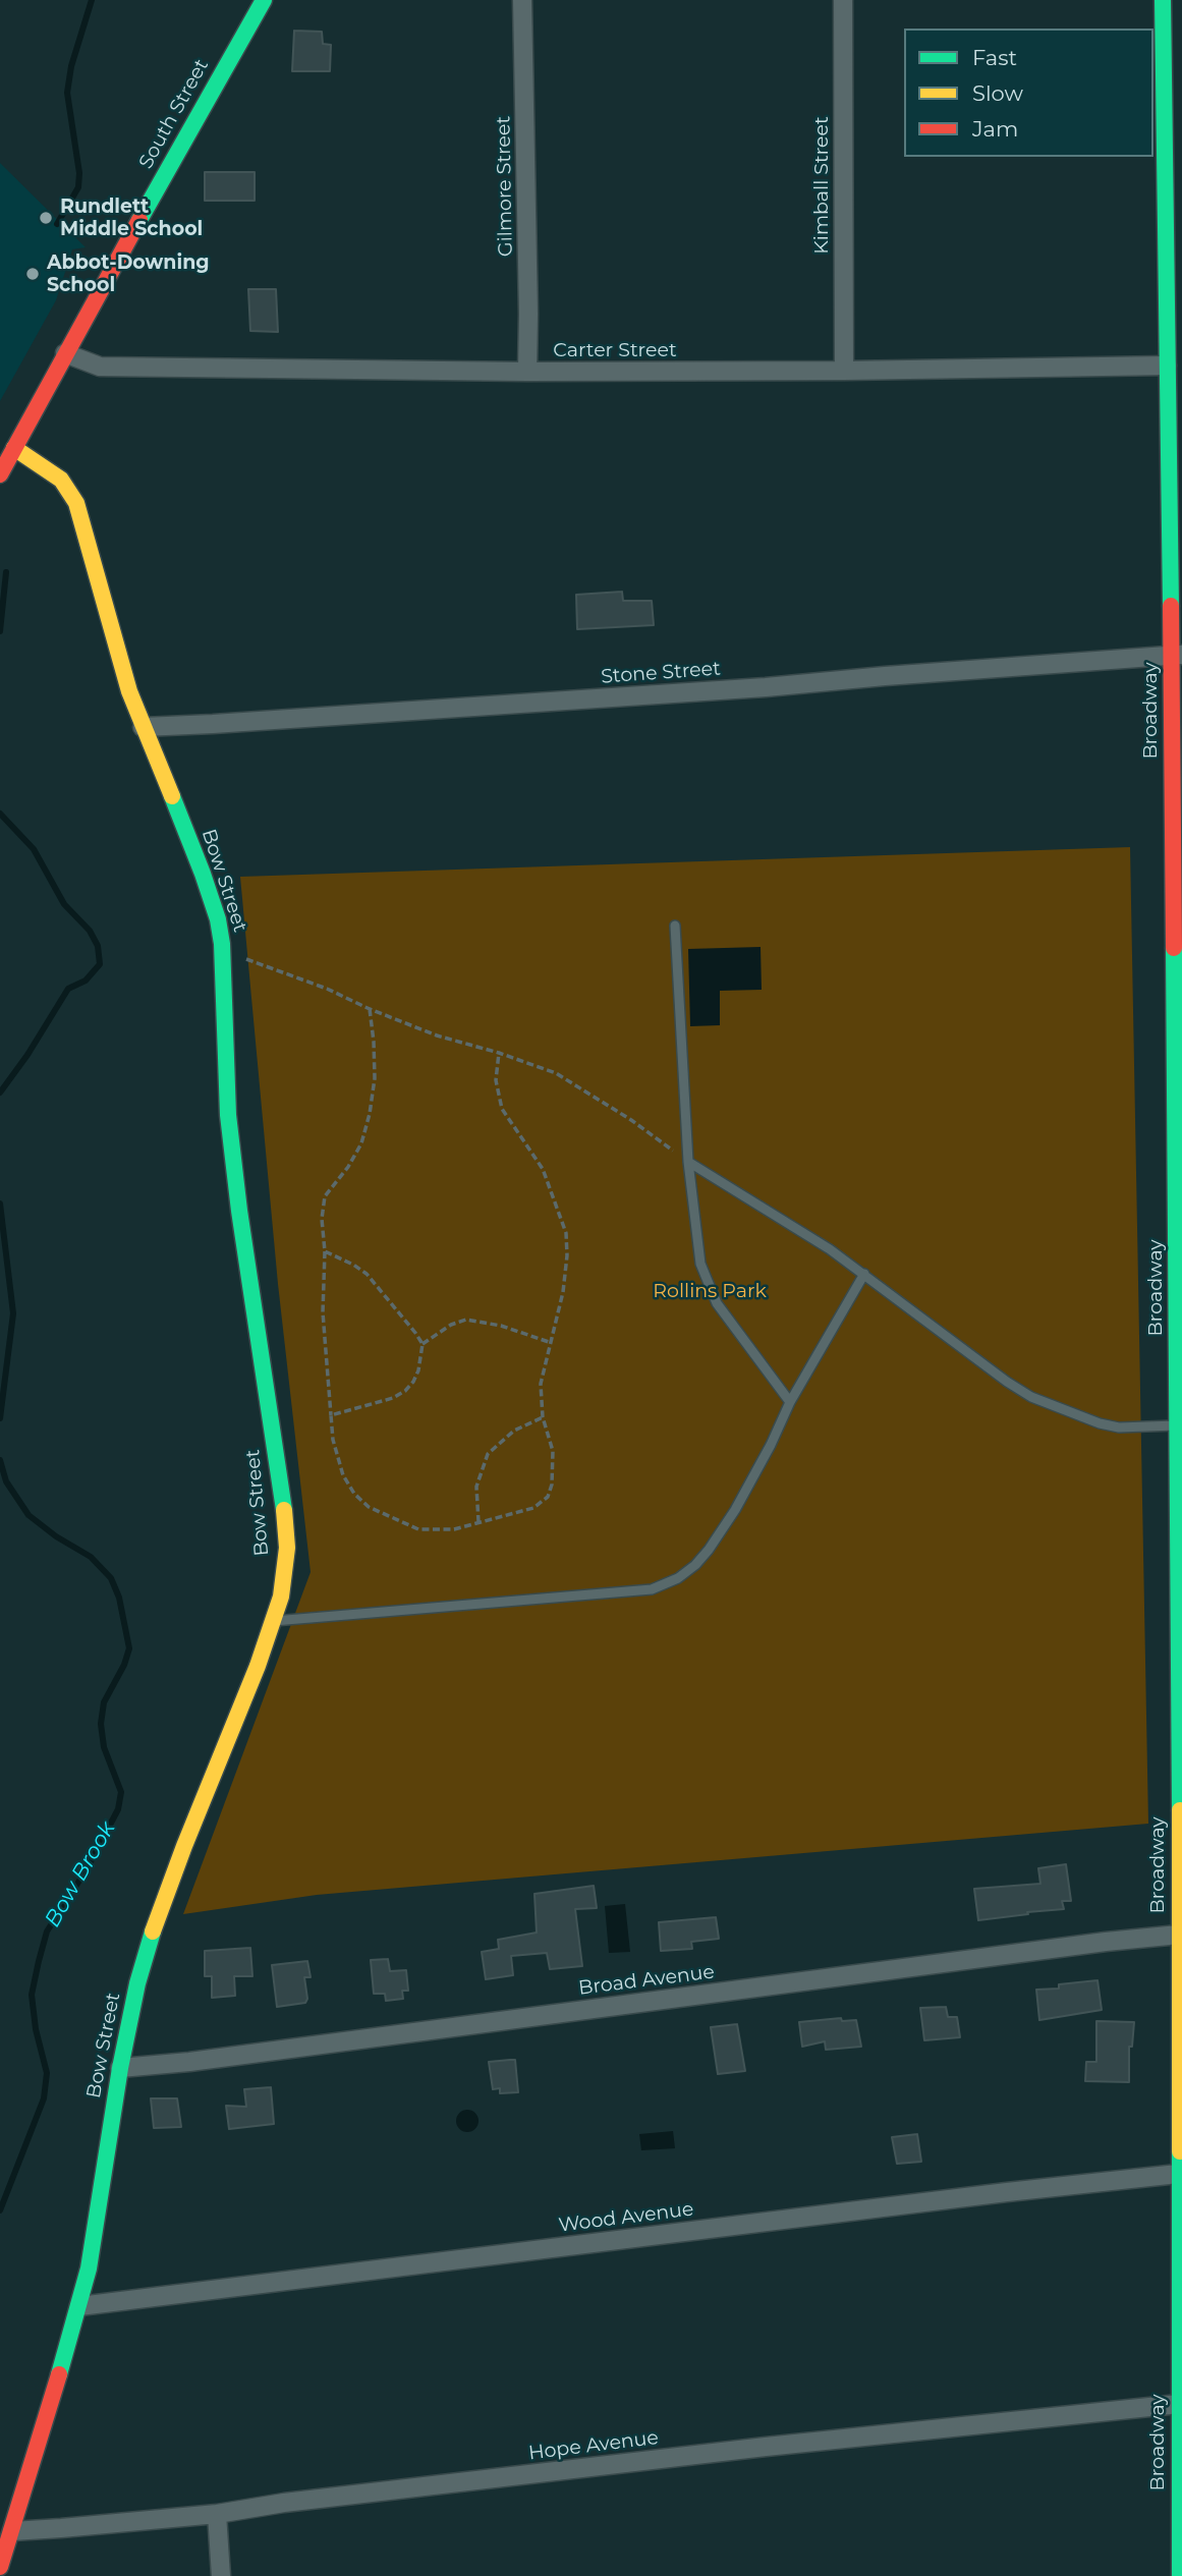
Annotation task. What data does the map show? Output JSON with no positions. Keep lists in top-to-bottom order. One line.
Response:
{"streets":{"street":["South Street","Kimball Street","Gilmore Street","Carter Street","Stone Street","Broadway","Bow Street","Broad Avenue","Wood Avenue","Hope Avenue"]},"crossings":[["South Street","Carter Street"],["South Street","Bow Street"],["Kimball Street","Carter Street"],["Gilmore Street","Carter Street"],["Carter Street","Broadway"],["Stone Street","Broadway"],["Stone Street","Bow Street"],["Broadway","Broad Avenue"],["Broadway","Wood Avenue"],["Broadway","Hope Avenue"],["Bow Street","Broad Avenue"],["Bow Street","Wood Avenue"],["Bow Street","Hope Avenue"]],"water":["Bow Brook"],"parks":["Rollins Park"],"places":["Rundlett Middle School","Abbot-Downing School"],"legend":["Fast","Slow","Jam"]}
